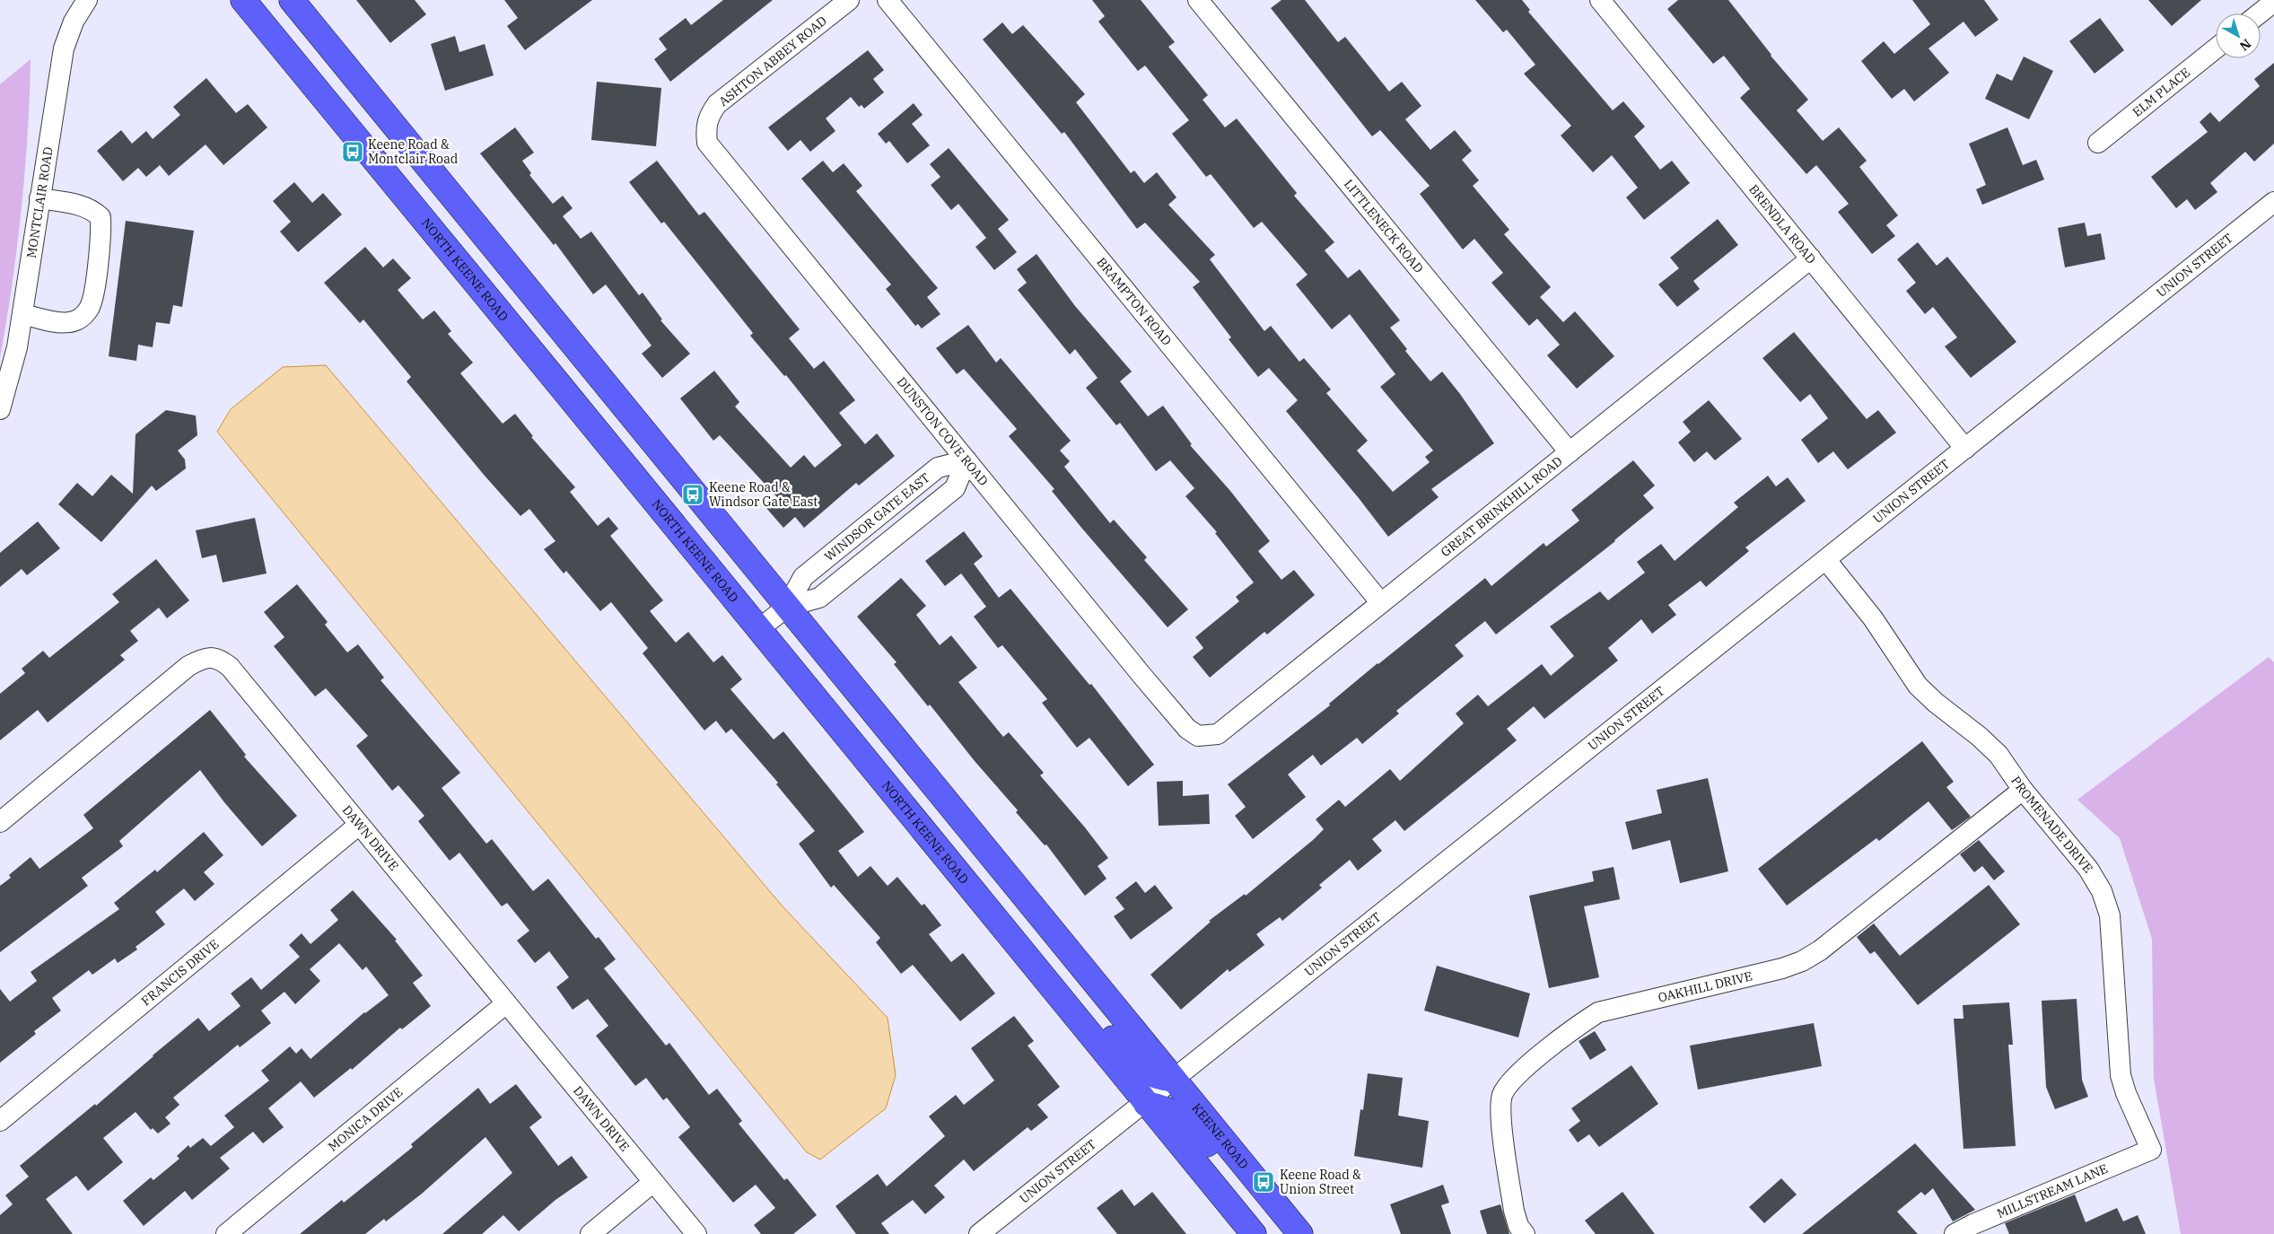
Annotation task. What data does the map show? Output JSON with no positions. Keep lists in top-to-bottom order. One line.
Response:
{"streets":{"main road":["NORTH KEENE ROAD","KEENE ROAD"],"street":["ASHTON ABBEY ROAD","ELM PLACE","MONTCLAIR ROAD","BRENDLA ROAD","LITTLENECK ROAD","UNION STREET","BRAMPTON ROAD","DUNSTON COVE ROAD","GREAT BRINKHILL ROAD","WINDSOR GATE EAST","PROMENADE DRIVE","DAWN DRIVE","FRANCIS DRIVE","OAKHILL DRIVE","MONICA DRIVE","MILLSTREAM LANE"]},"crossings":[["ASHTON ABBEY ROAD","DUNSTON COVE ROAD"],["BRENDLA ROAD","UNION STREET"],["BRENDLA ROAD","GREAT BRINKHILL ROAD"],["LITTLENECK ROAD","GREAT BRINKHILL ROAD"],["UNION STREET","NORTH KEENE ROAD"],["UNION STREET","PROMENADE DRIVE"],["UNION STREET","KEENE ROAD"],["NORTH KEENE ROAD","WINDSOR GATE EAST"],["BRAMPTON ROAD","GREAT BRINKHILL ROAD"],["DUNSTON COVE ROAD","GREAT BRINKHILL ROAD"],["DUNSTON COVE ROAD","WINDSOR GATE EAST"],["PROMENADE DRIVE","OAKHILL DRIVE"],["PROMENADE DRIVE","MILLSTREAM LANE"],["DAWN DRIVE","FRANCIS DRIVE"],["DAWN DRIVE","MONICA DRIVE"]],"places":{"bus stop":["Keene Road & Montclair Road","Keene Road & Windsor Gate East","Keene Road & Union Street"]},"north":"bottom right"}
